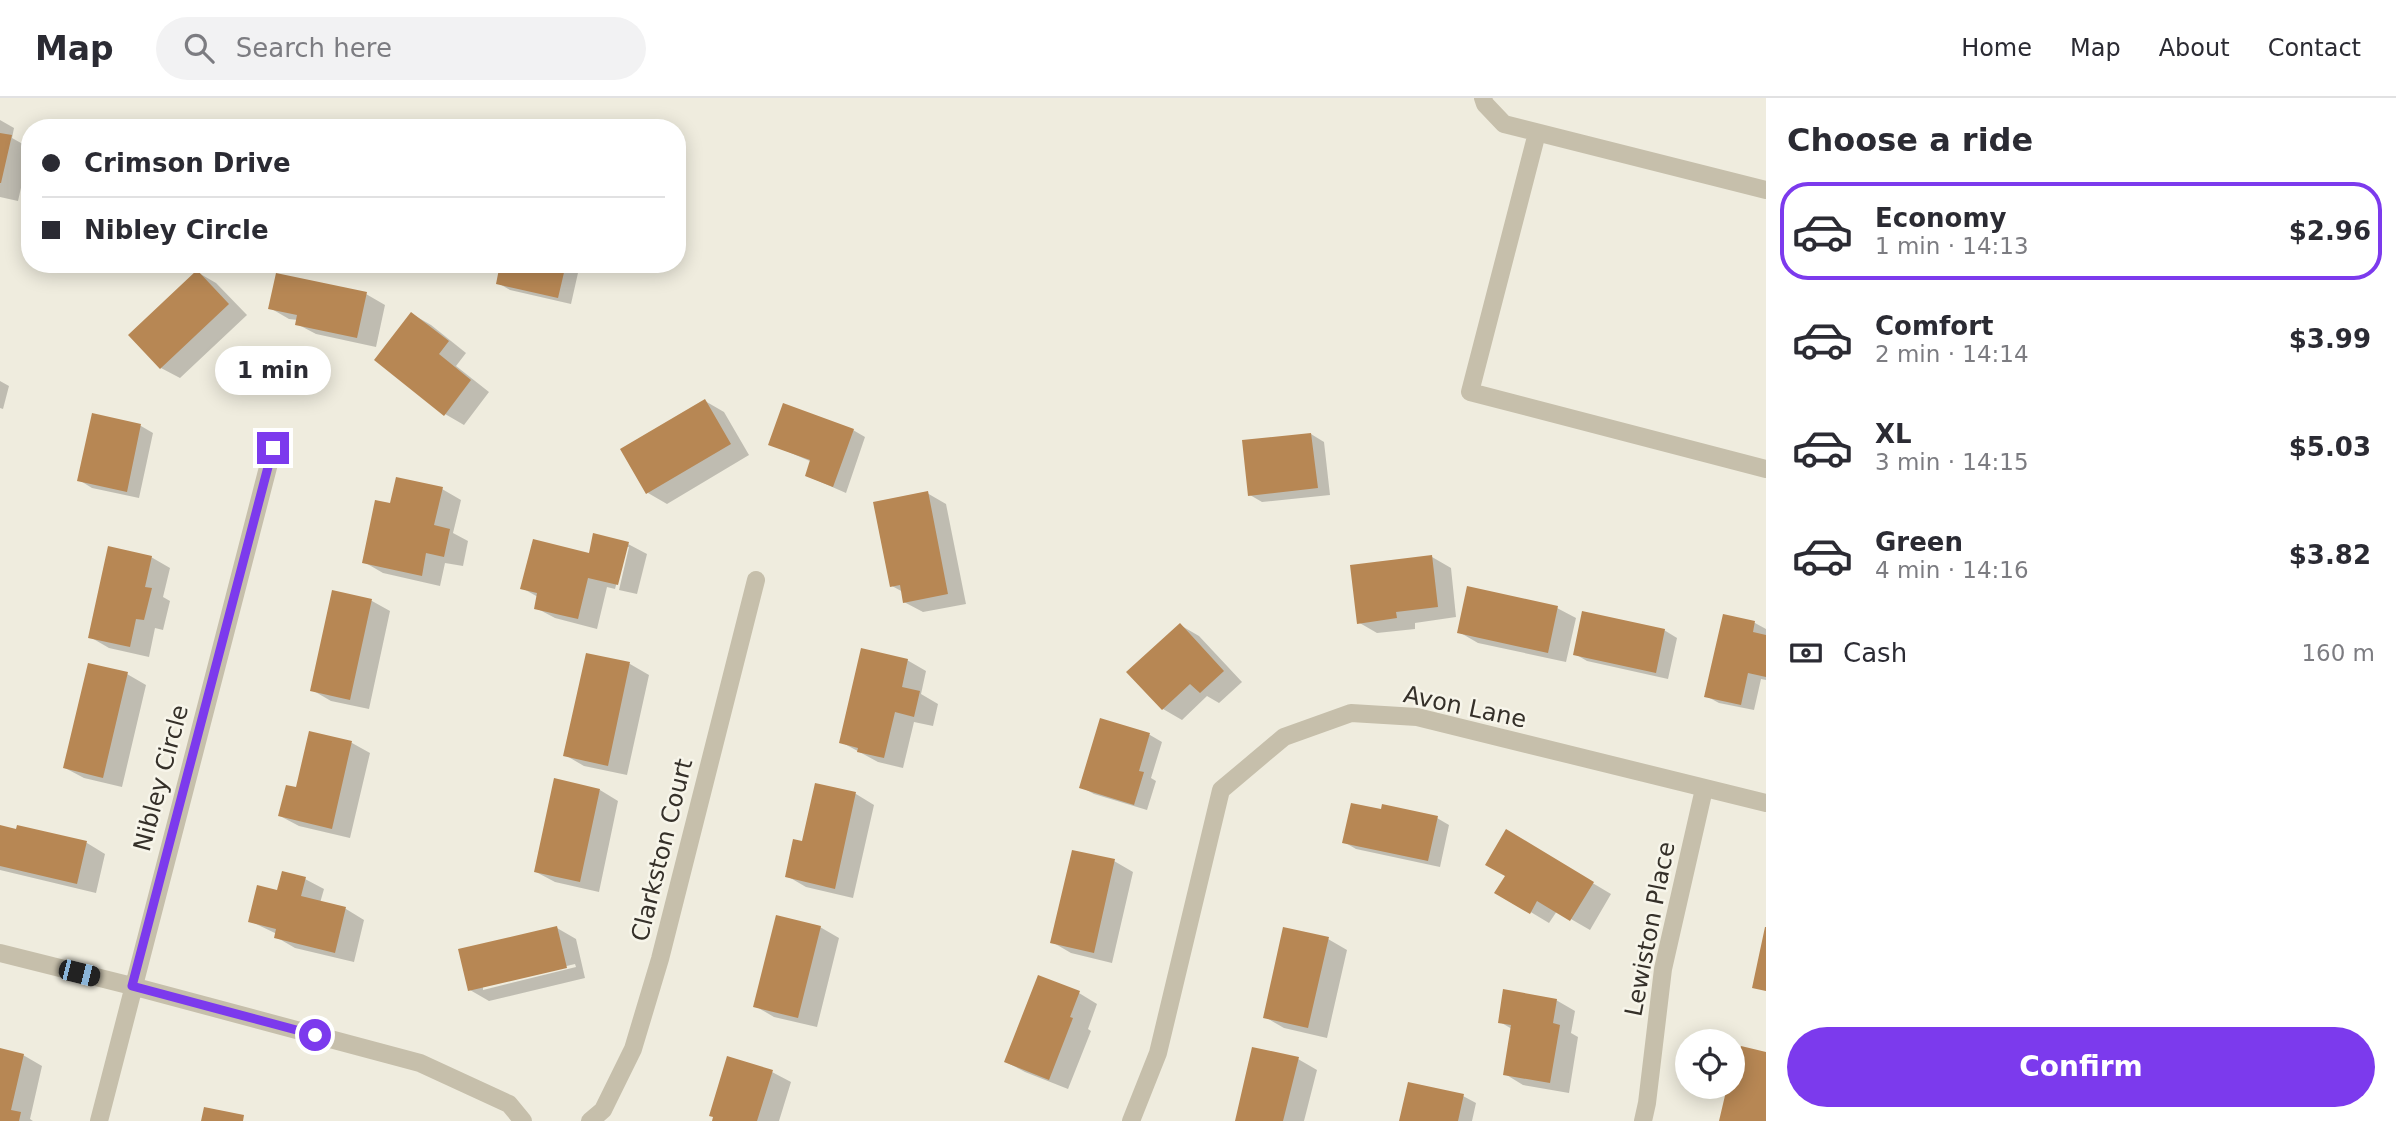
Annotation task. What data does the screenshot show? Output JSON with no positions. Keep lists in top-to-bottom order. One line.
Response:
{"streets":{"street":["Avon Lane","Nibley Circle","Clarkston Court","Lewiston Place"]},"crossings":[["Avon Lane","Lewiston Place"]],"page":{"header":"Map","search":"Search here","nav":["Home","Map","About","Contact"],"heading":"Choose a ride","banner":["Crimson Drive","Nibley Circle"],"list":[{"name":"Economy","note":"1 min · 14:13","value":"$2.96"},{"name":"Comfort","note":"2 min · 14:14","value":"$3.99"},{"name":"XL","note":"3 min · 14:15","value":"$5.03"},{"name":"Green","note":"4 min · 14:16","value":"$3.82"}],"bubble":"1 min","pay":["Cash","160 m"],"buttons":"Confirm"}}
